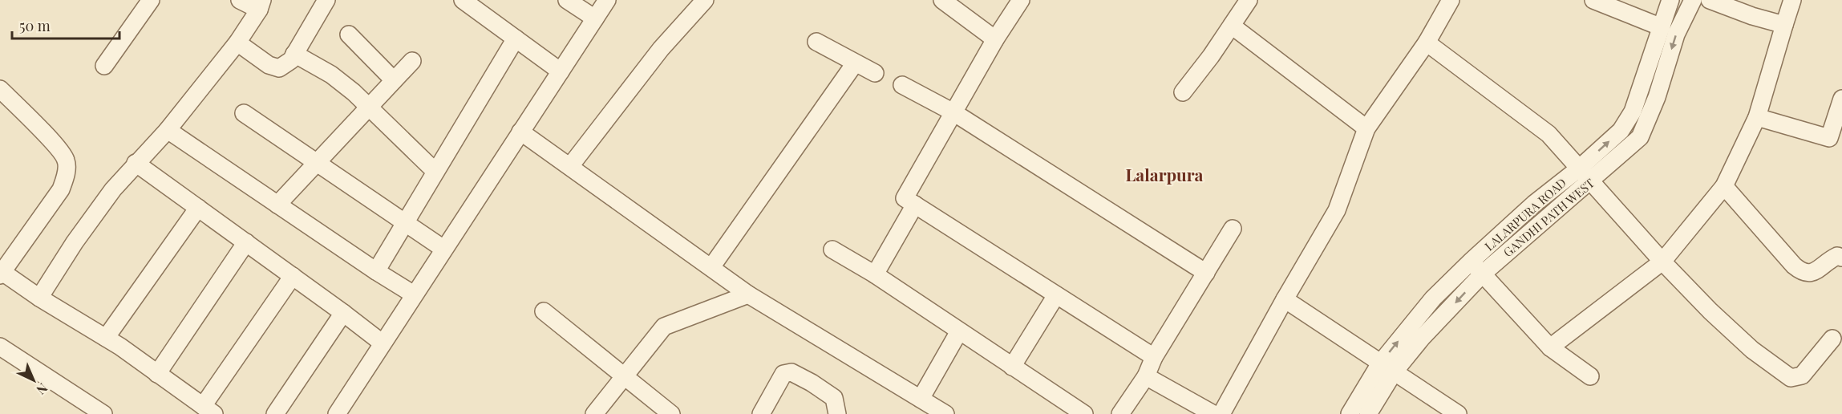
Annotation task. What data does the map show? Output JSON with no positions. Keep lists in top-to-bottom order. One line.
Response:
{"streets":{"street":["LALARPURA ROAD","GANDHI PATH WEST"]},"crossings":[["LALARPURA ROAD","GANDHI PATH WEST"]],"districts":["Lalarpura"],"scale_bar":"50 m","north":"bottom right"}
